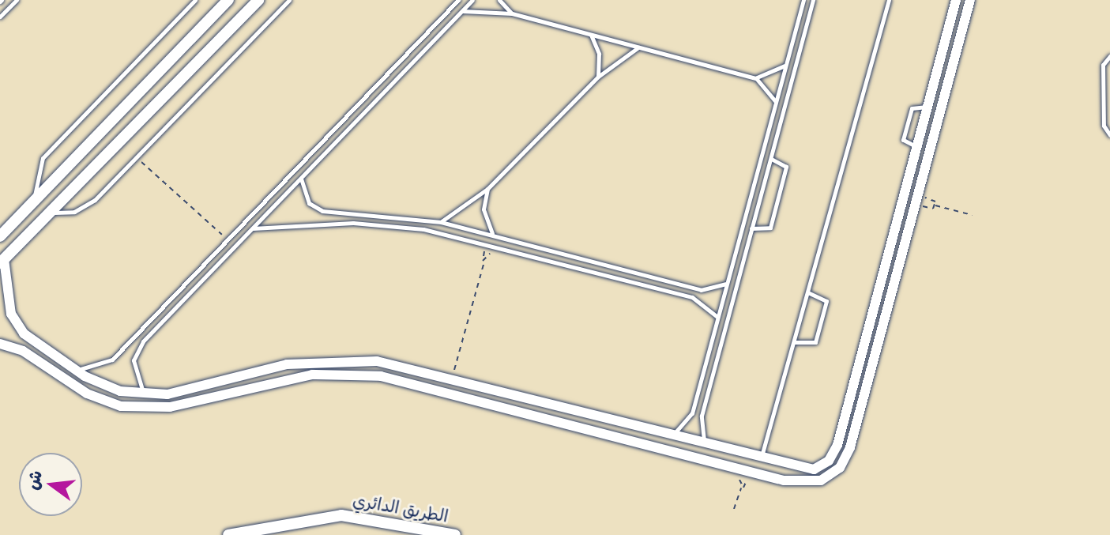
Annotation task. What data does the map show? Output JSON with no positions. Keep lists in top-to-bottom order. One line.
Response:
{"streets":{"main road":["الطريق الدائري"]},"north":"left"}
